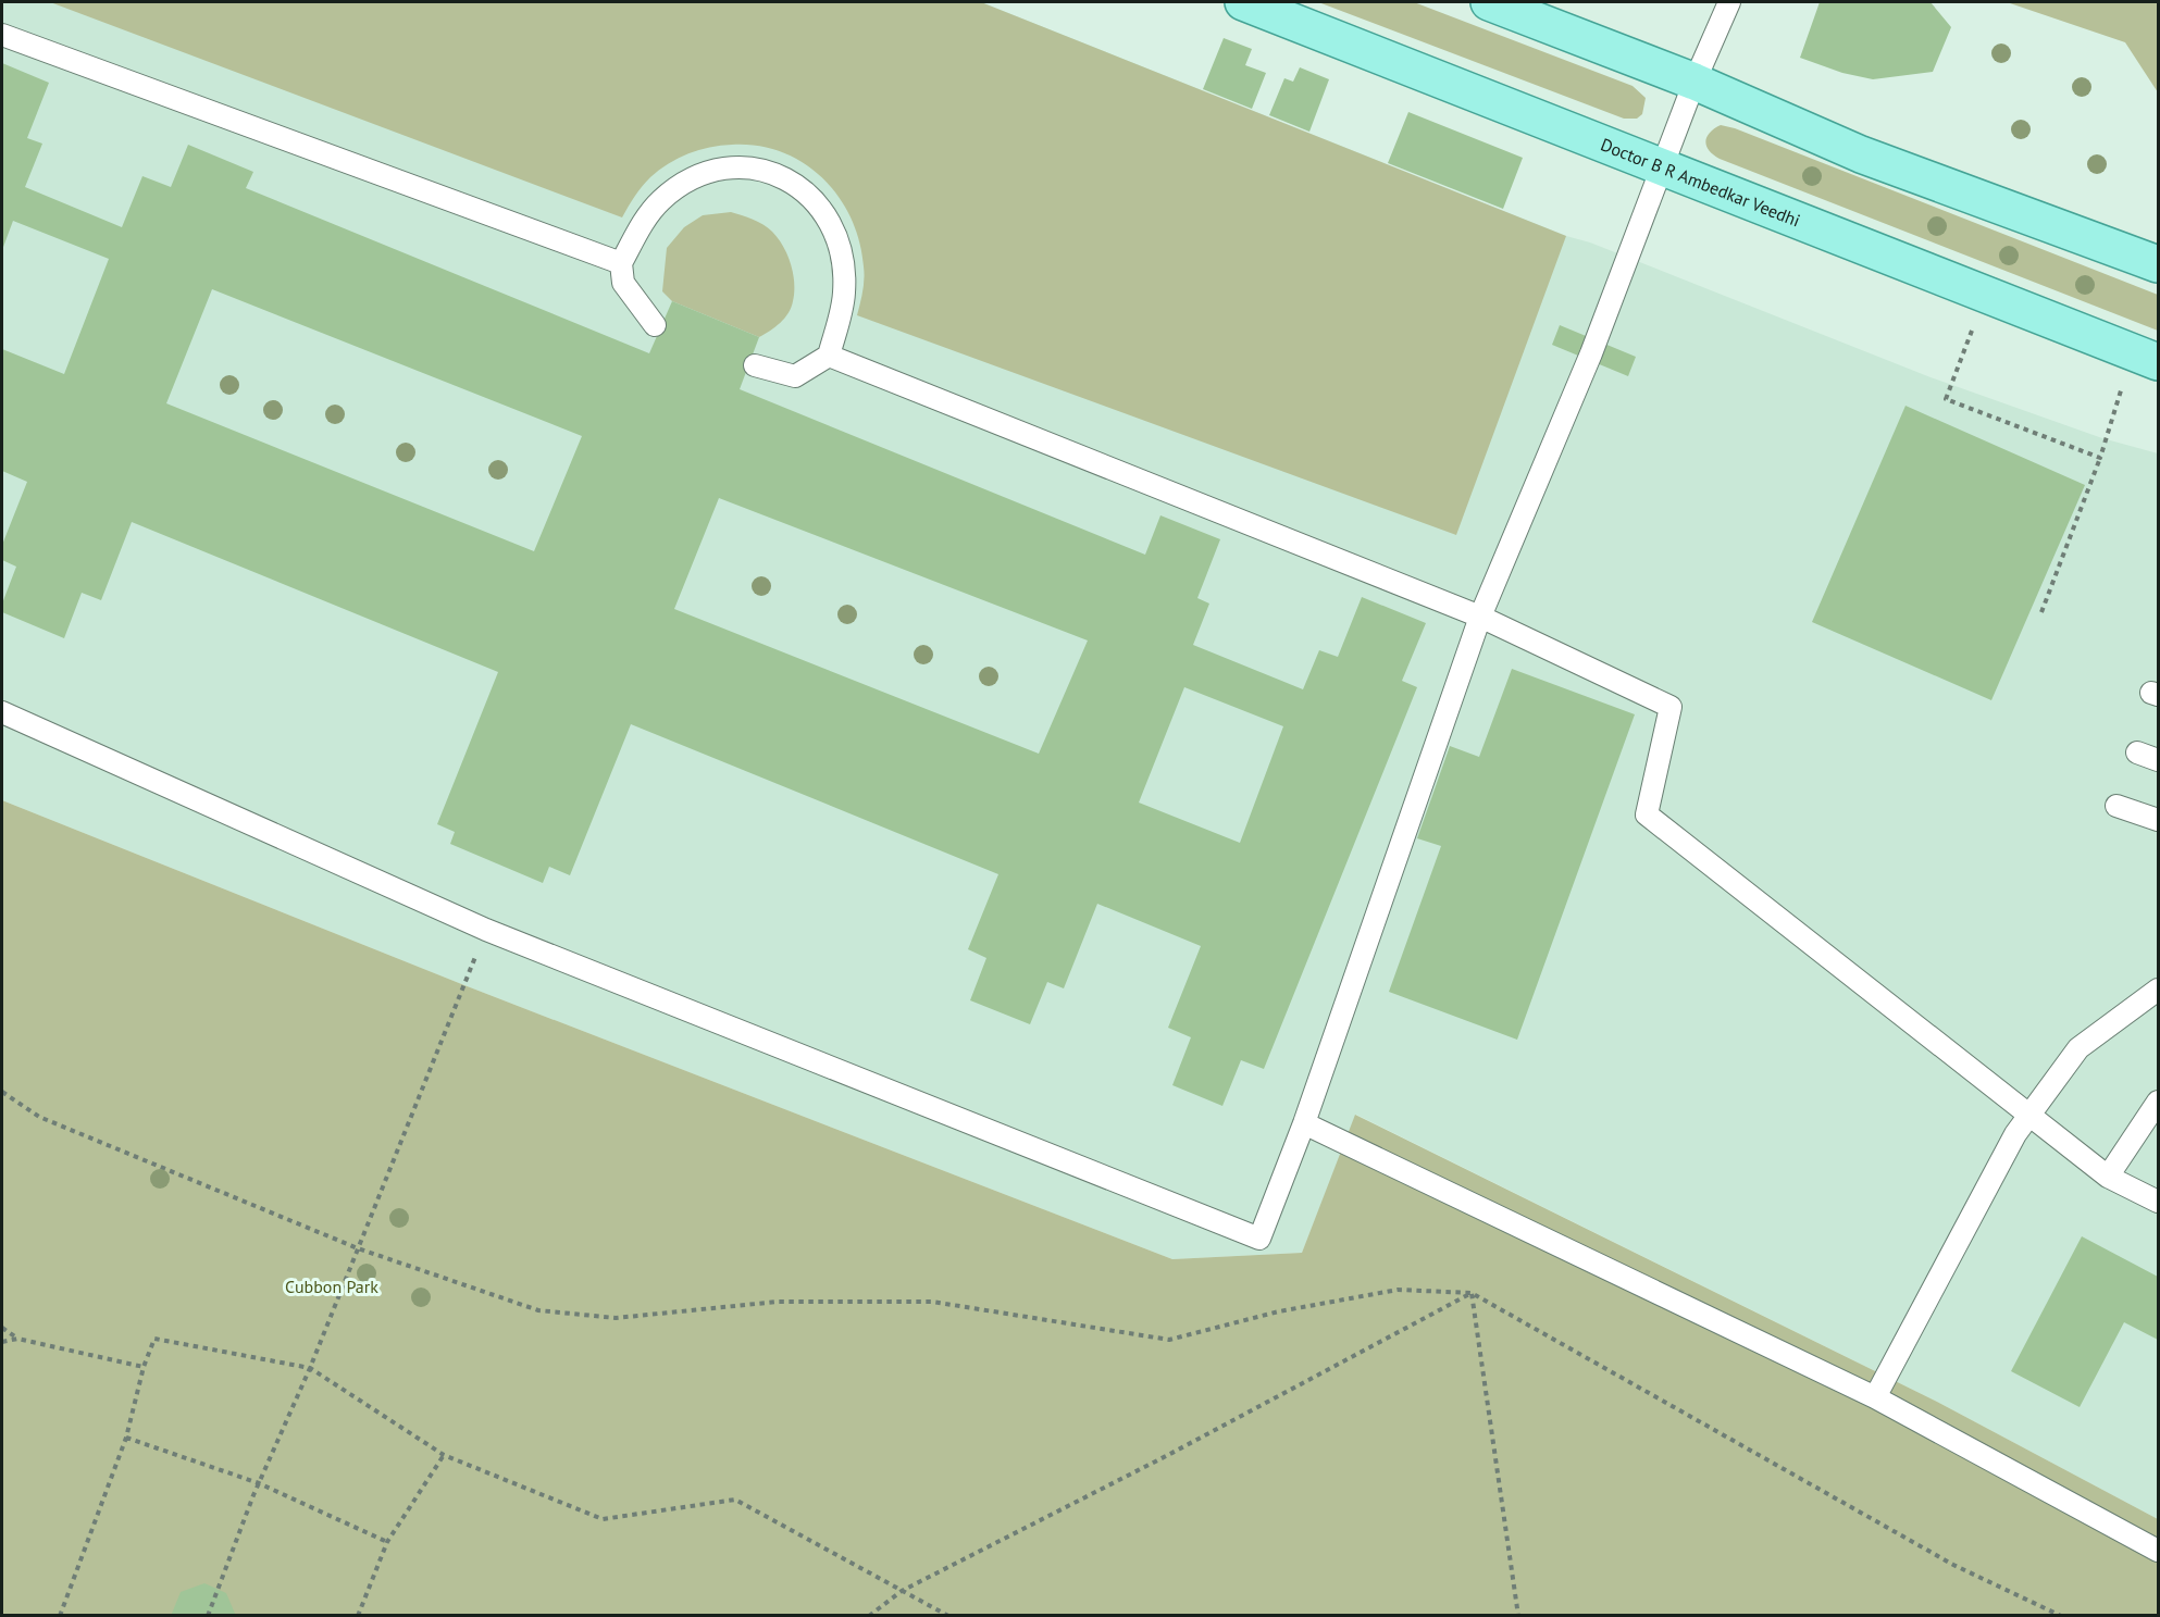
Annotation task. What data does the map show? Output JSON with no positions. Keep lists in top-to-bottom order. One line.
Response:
{"streets":{"main road":["Doctor B R Ambedkar Veedhi"]},"parks":["Cubbon Park"]}
